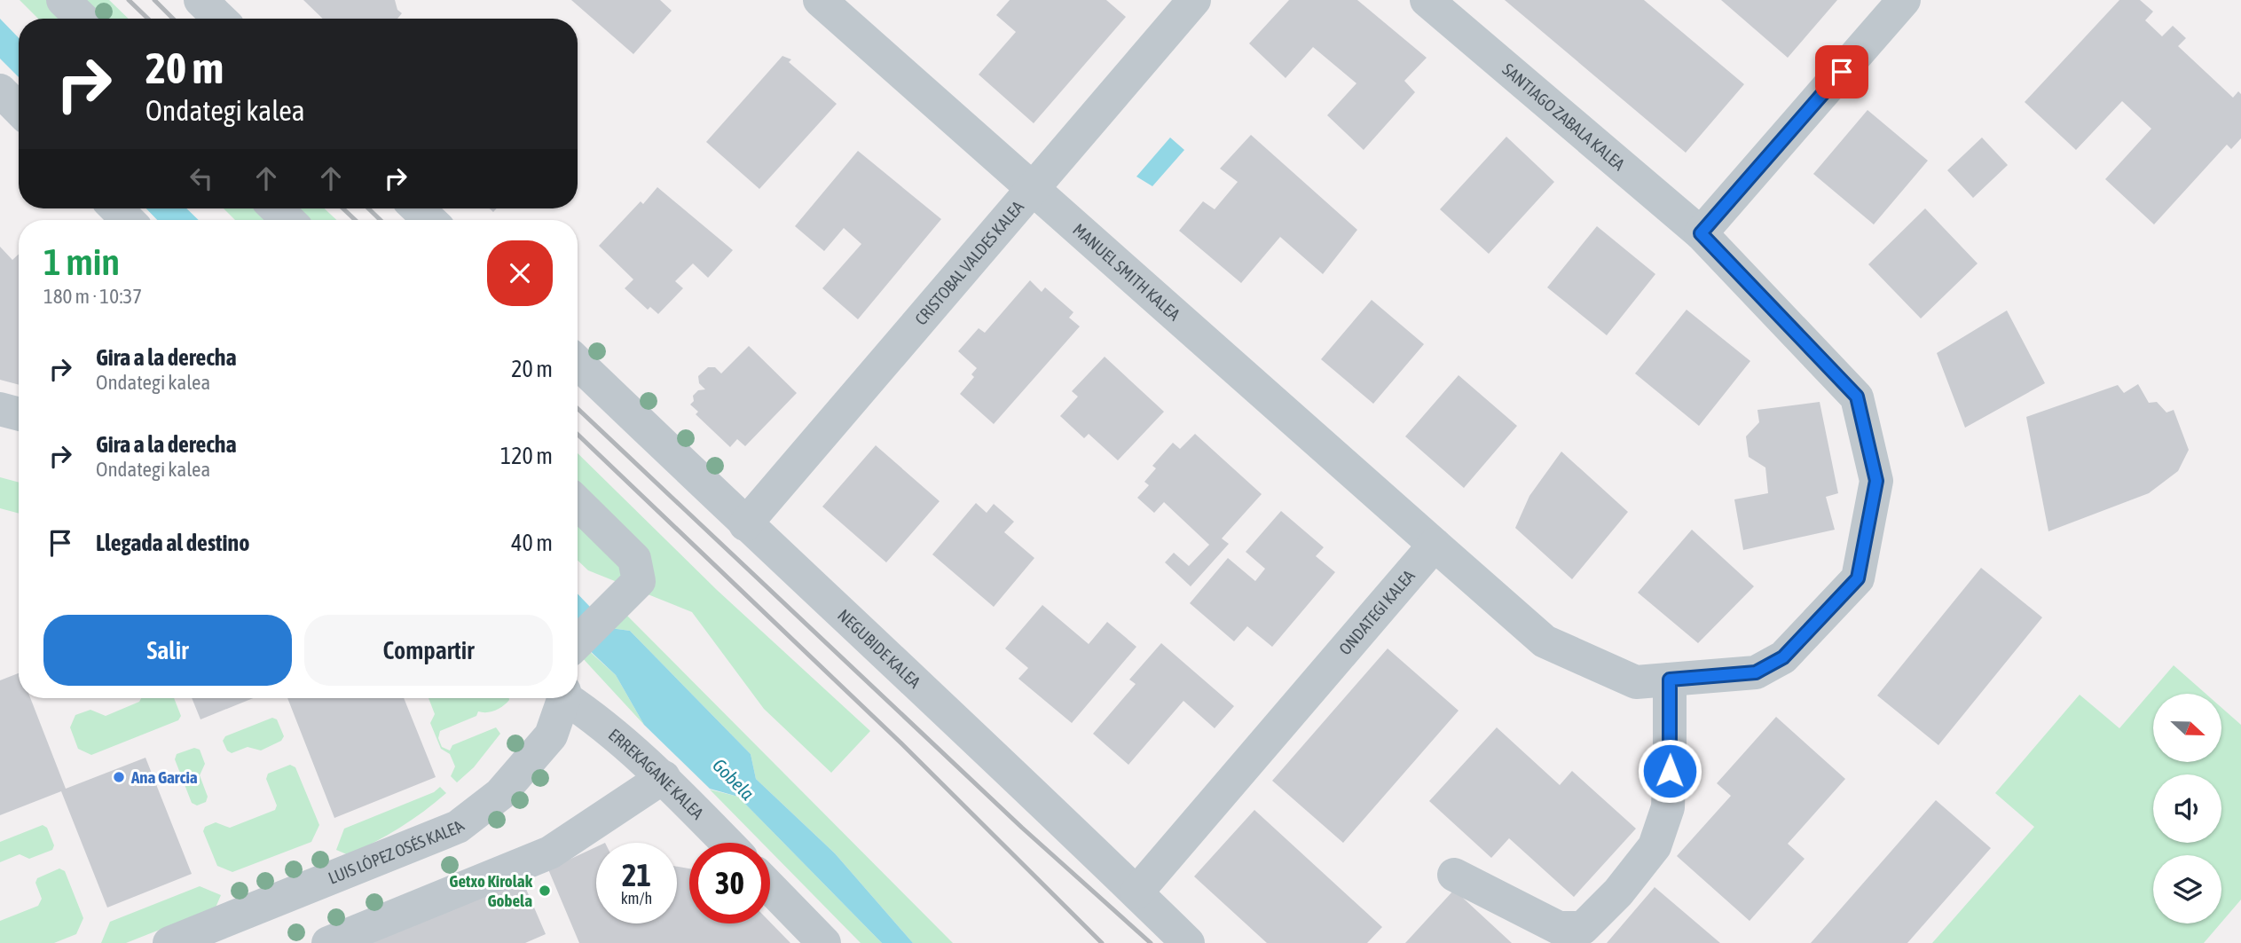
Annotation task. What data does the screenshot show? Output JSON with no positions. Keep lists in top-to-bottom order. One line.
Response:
{"streets":{"street":["SANTIAGO ZABALA KALEA","CRISTOBAL VALDES KALEA","MANUEL SMITH KALEA","ONDATEGI KALEA","NEGUBIDE KALEA","ERREKAGANE KALEA","LUIS LÓPEZ OSÉS KALEA"]},"crossings":[["CRISTOBAL VALDES KALEA","MANUEL SMITH KALEA"],["CRISTOBAL VALDES KALEA","NEGUBIDE KALEA"],["MANUEL SMITH KALEA","ONDATEGI KALEA"],["ONDATEGI KALEA","NEGUBIDE KALEA"]],"water":["Gobela"],"places":["Ana Garcia","Getxo Kirolak Gobela"],"north":"right","page":{"turn":["20 m","Ondategi kalea"],"heading":["1 min","180 m · 10:37"],"list":[{"name":"Gira a la derecha","note":"Ondategi kalea","value":"20 m"},{"name":"Gira a la derecha","note":"Ondategi kalea","value":"120 m"},{"name":"Llegada al destino","value":"40 m"}],"buttons":["Salir","Compartir"],"speed":"21 km/h","limit":"30"}}
